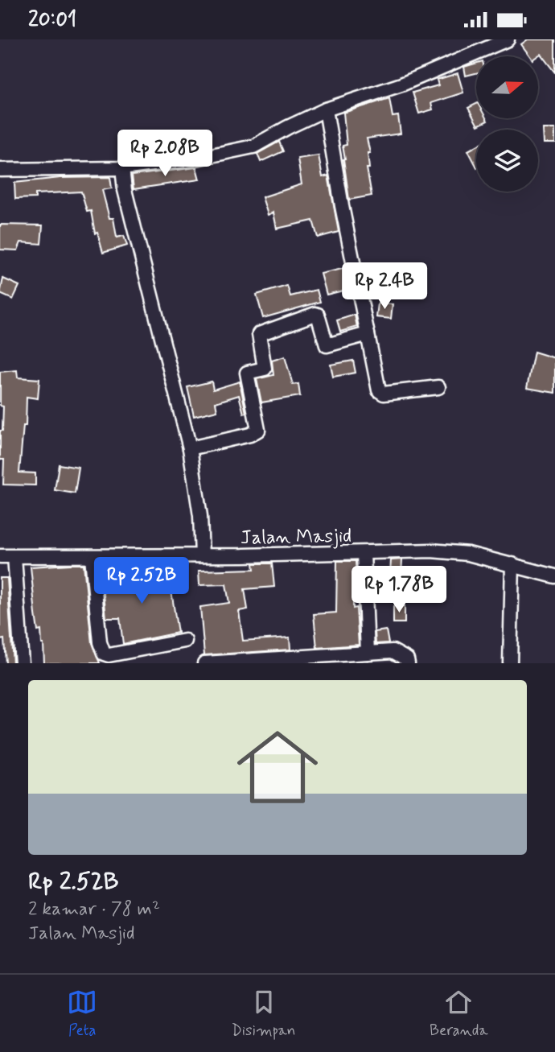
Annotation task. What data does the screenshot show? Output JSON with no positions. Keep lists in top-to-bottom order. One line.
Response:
{"streets":{"street":["Jalan Masjid"]},"north":"right","page":{"status":"20:01","price":["Rp 2.08B","Rp 2.4B","Rp 2.52B","Rp 1.78B"],"list":[{"name":"Rp 2.52B","note":"2 kamar · 78 m² · Jalan Masjid"}],"tabs":["Peta","Disimpan","Beranda"]}}
